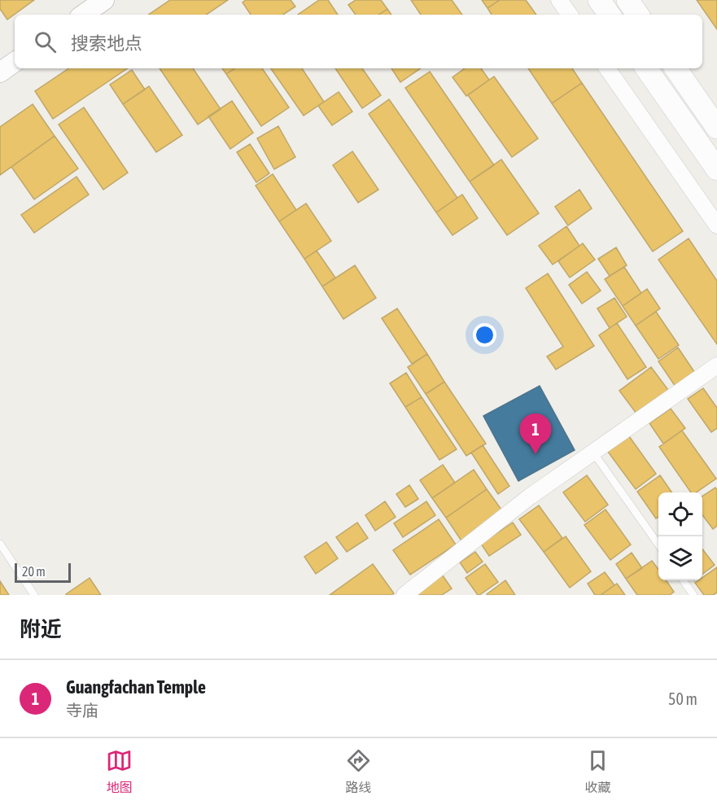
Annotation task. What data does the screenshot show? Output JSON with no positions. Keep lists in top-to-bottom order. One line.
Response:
{"scale_bar":"20 m","page":{"search":"搜索地点","pins":"1","scale":"20 m","heading":"附近","list":[{"mark":"1","name":"Guangfachan Temple","note":"寺庙","value":"50 m"}],"nav":["地图","路线","收藏"]}}
